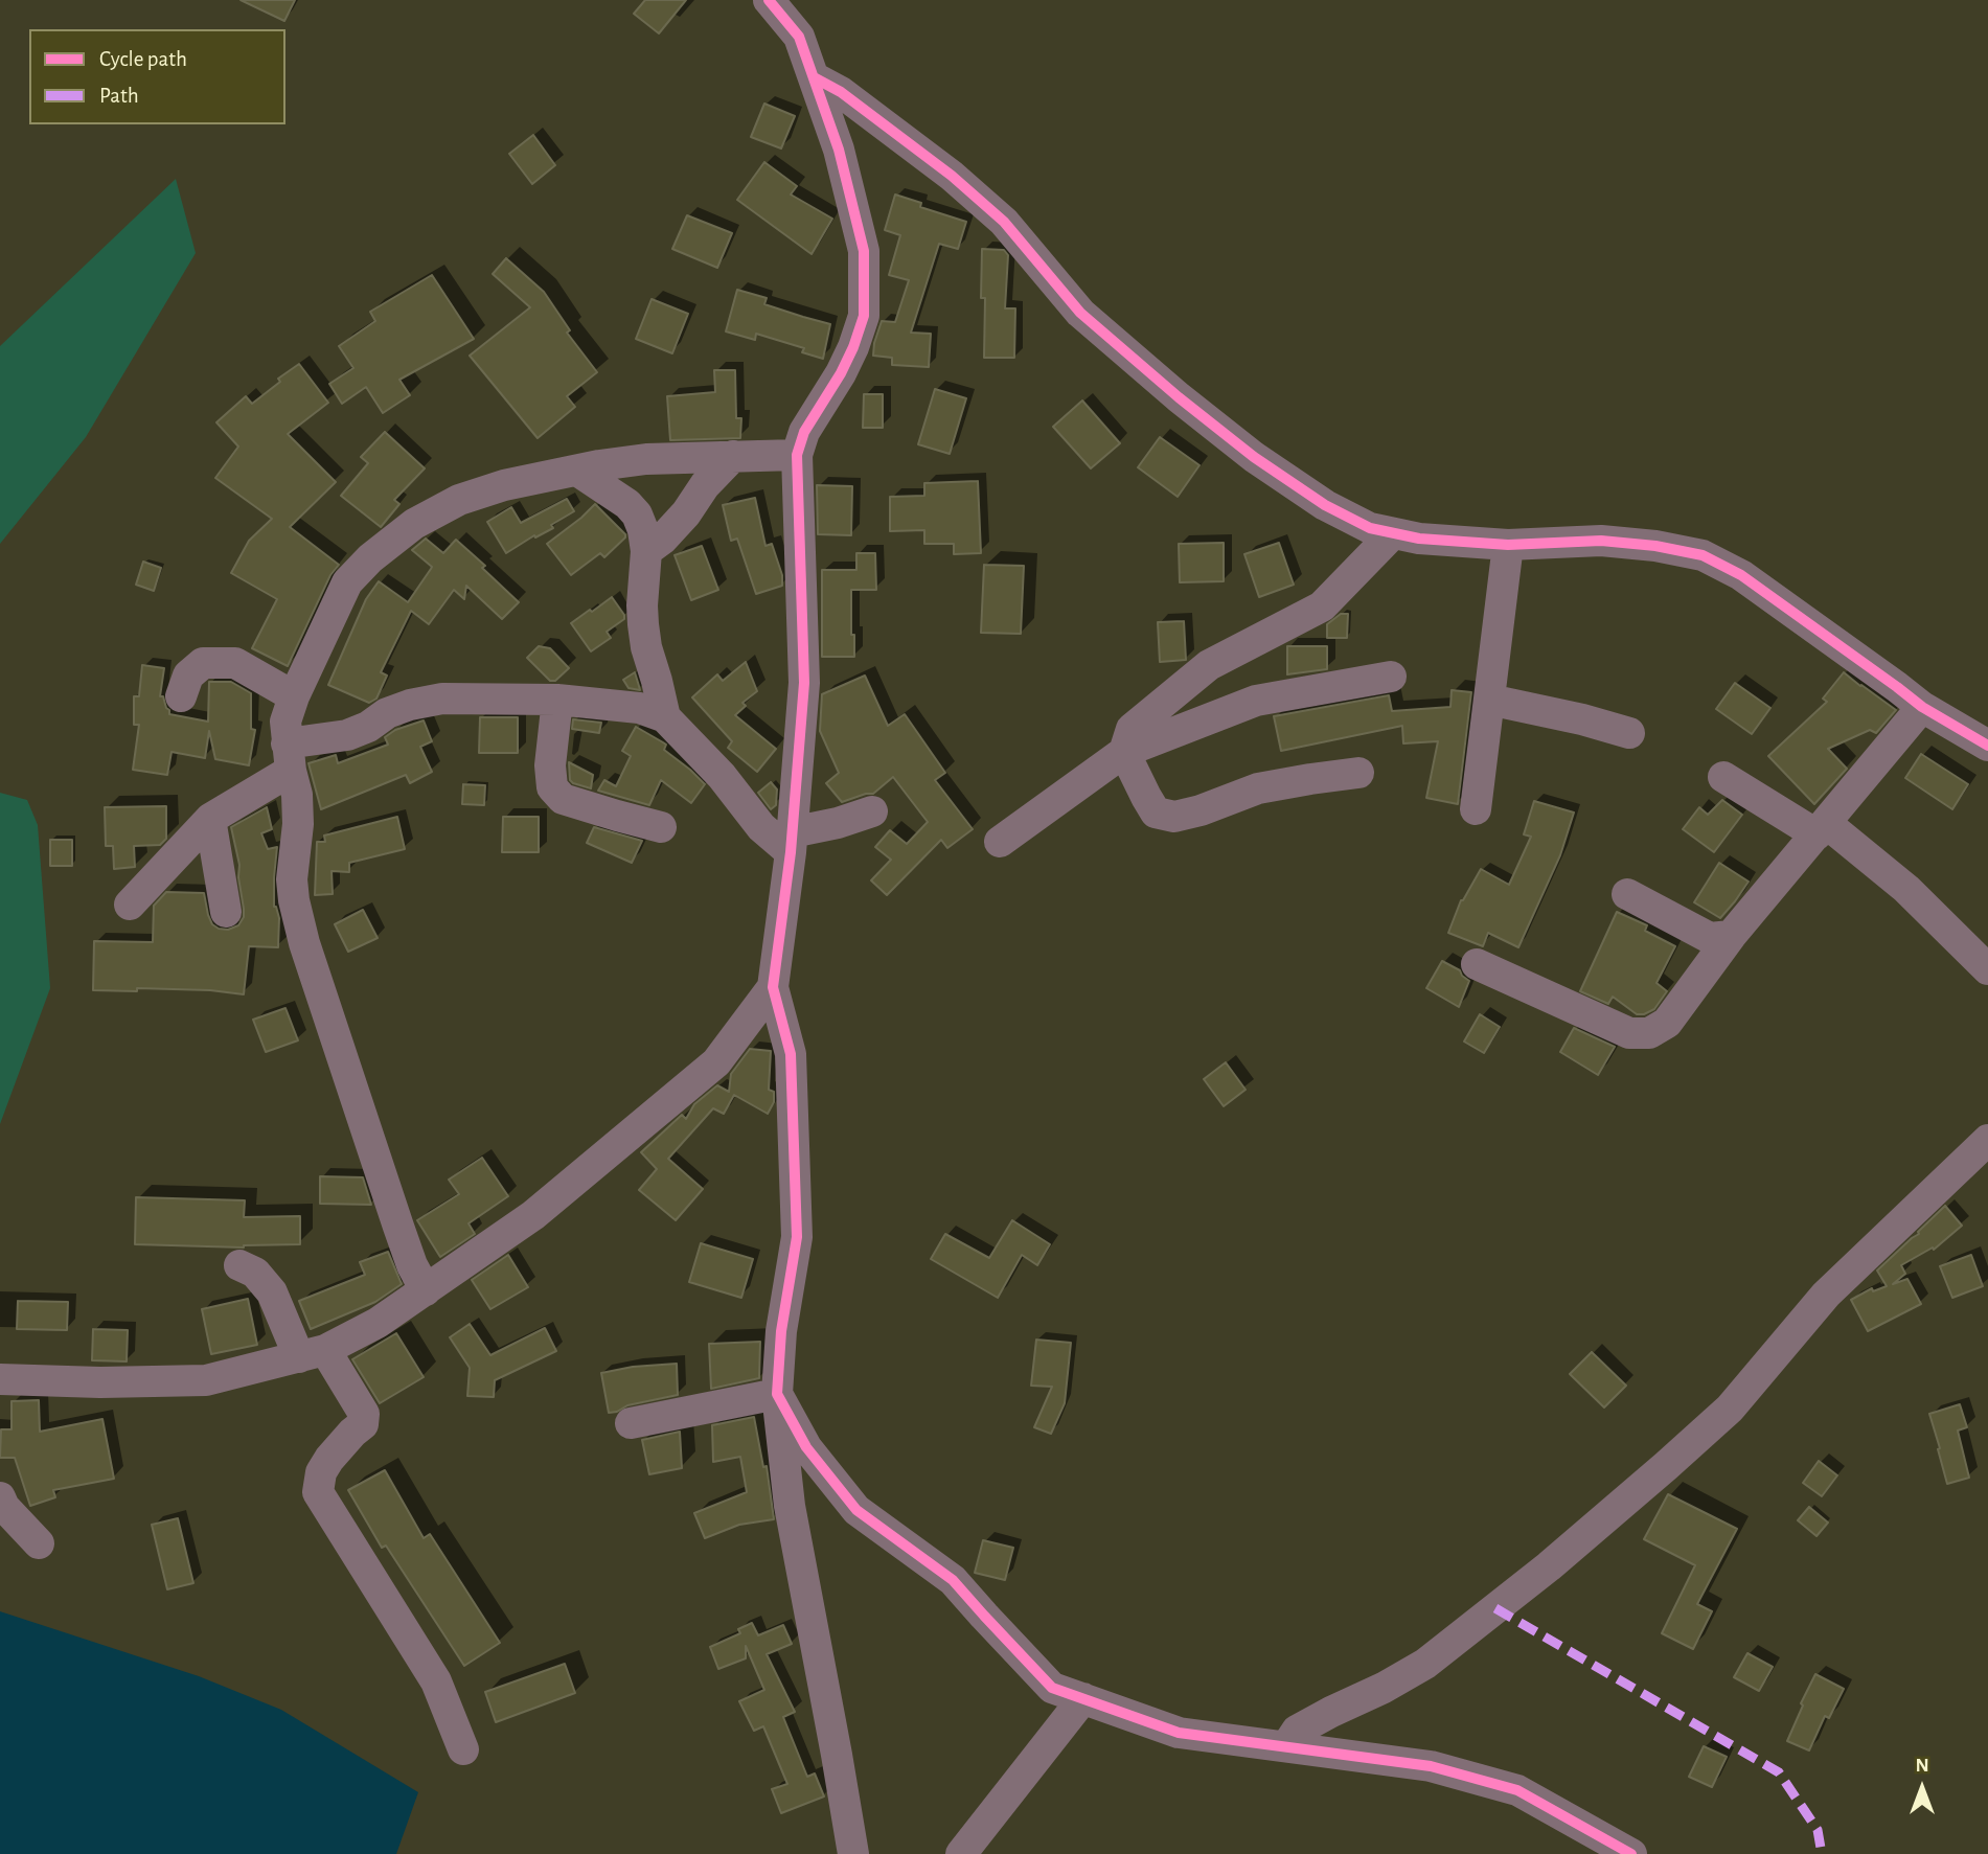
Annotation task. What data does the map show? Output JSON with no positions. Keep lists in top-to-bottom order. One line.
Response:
{"legend":["Cycle path","Path"],"north":"top"}
